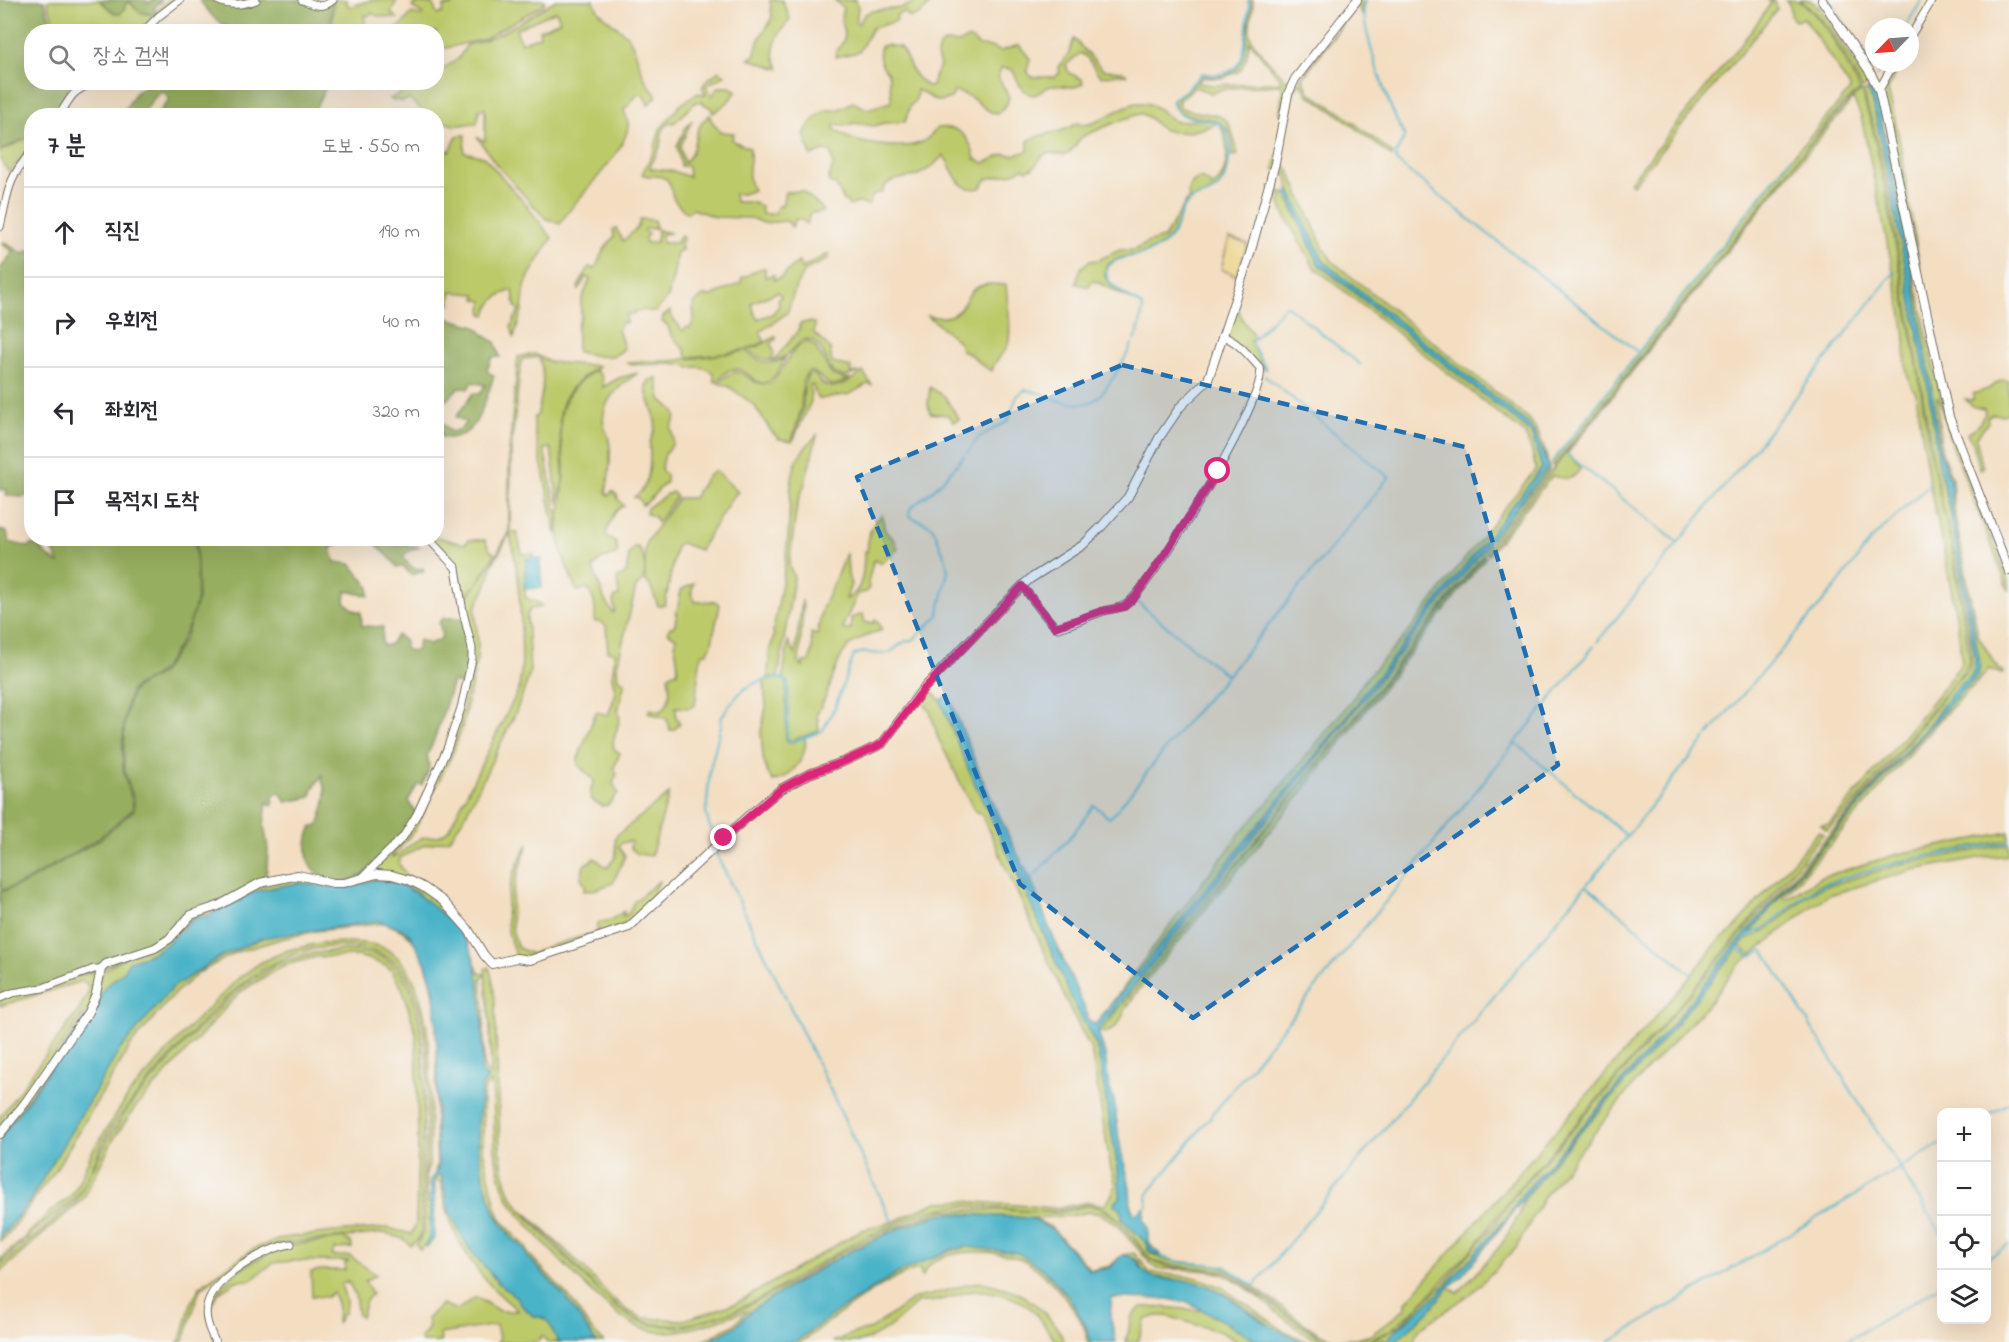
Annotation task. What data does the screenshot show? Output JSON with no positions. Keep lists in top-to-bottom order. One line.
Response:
{"north":"bottom left","page":{"search":"장소 검색","heading":["7 분","도보 · 550 m"],"list":[["직진","190 m"],["우회전","40 m"],["좌회전","320 m"],"목적지 도착"],"map_buttons":["+","−"]}}
